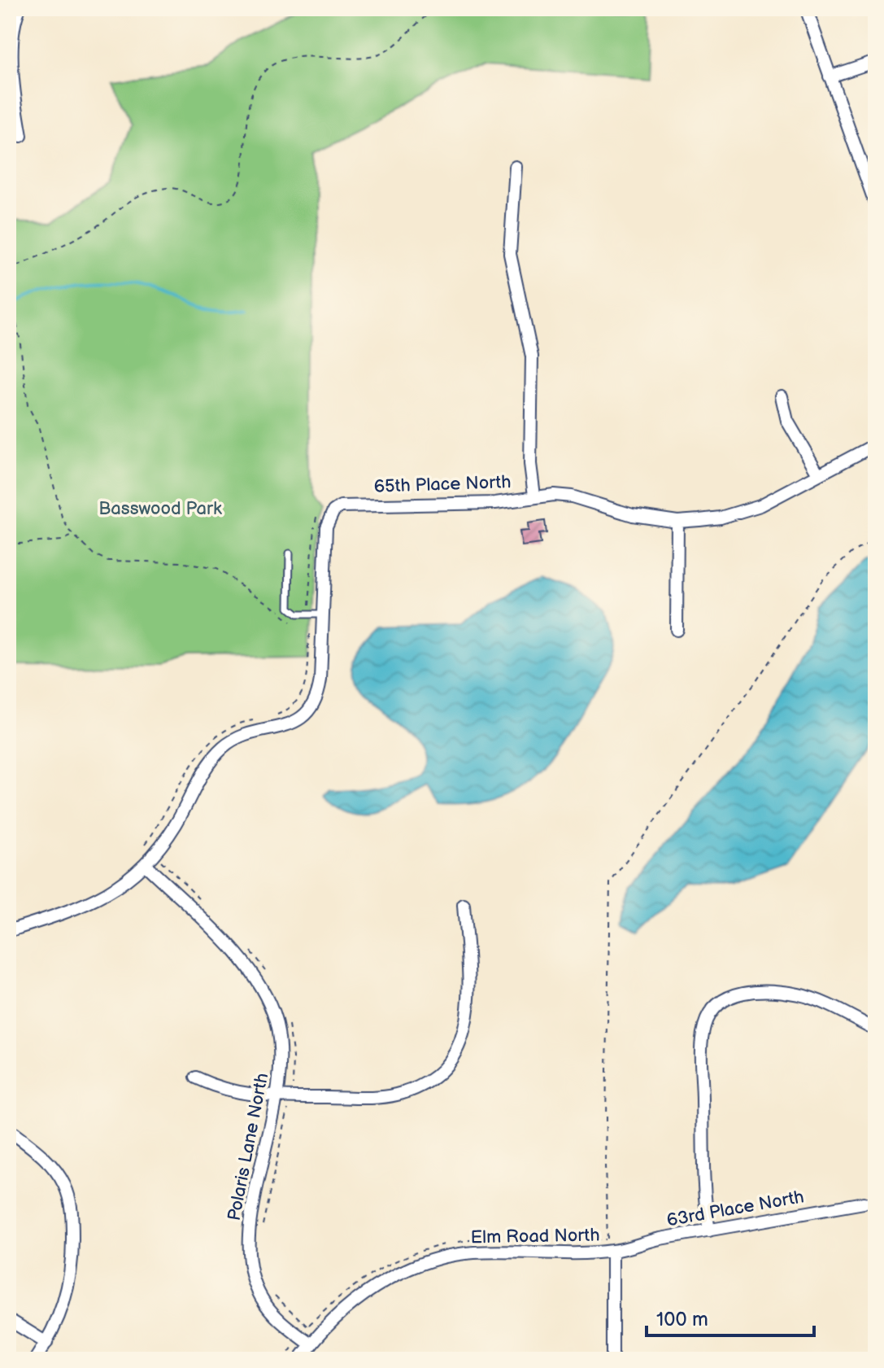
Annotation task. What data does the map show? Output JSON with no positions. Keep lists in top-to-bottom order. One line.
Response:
{"streets":{"street":["65th Place North","Polaris Lane North","63rd Place North","Elm Road North"]},"crossings":[["65th Place North","Polaris Lane North"],["Polaris Lane North","Elm Road North"],["63rd Place North","Elm Road North"]],"parks":["Basswood Park"],"scale_bar":"100 m"}
